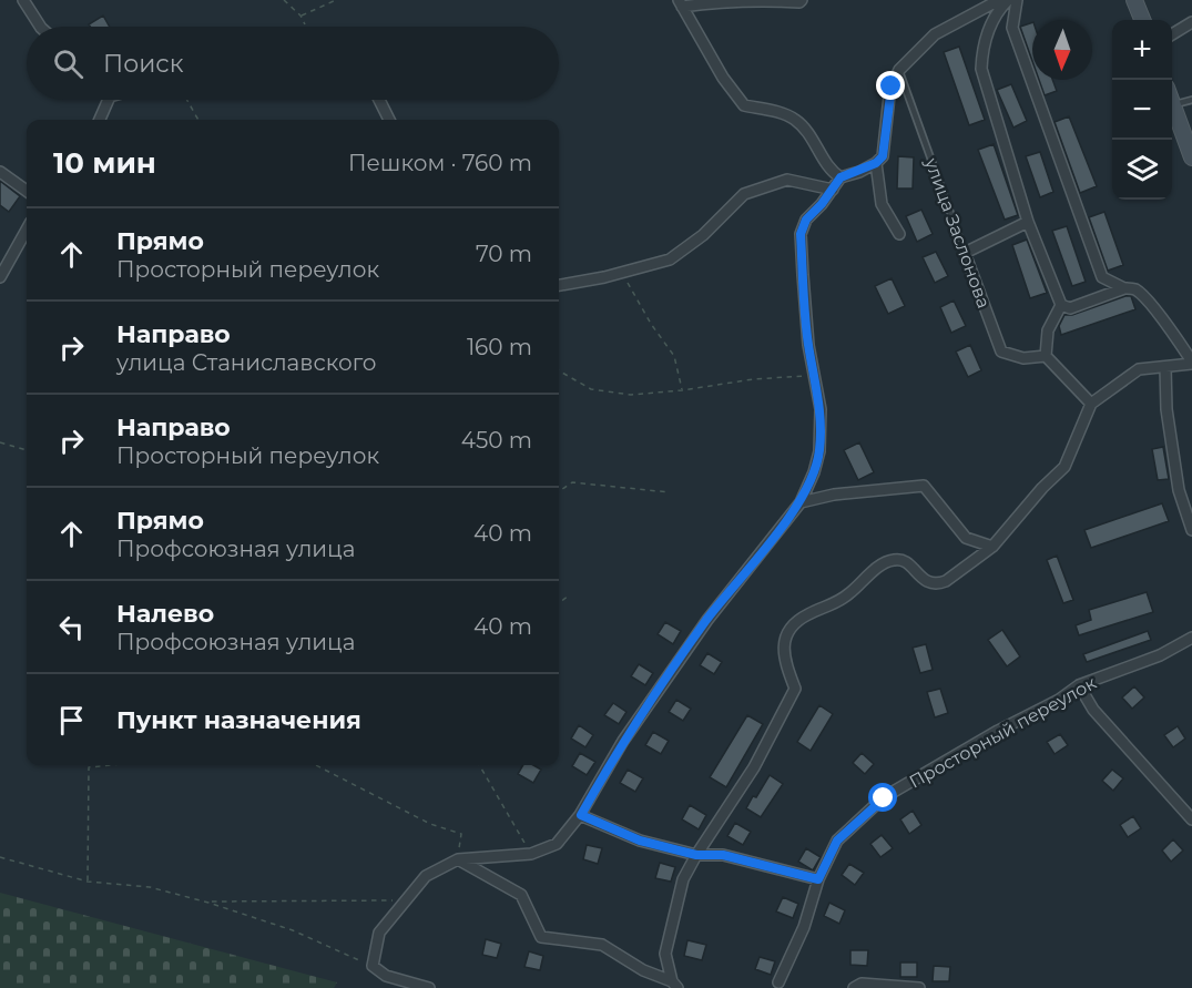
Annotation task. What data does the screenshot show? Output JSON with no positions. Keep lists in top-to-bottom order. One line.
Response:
{"streets":{"street":["улица Заслонова","Просторный переулок"]},"north":"bottom","page":{"map_buttons":["+","−"],"search":"Поиск","heading":["10 мин","Пешком · 760 m"],"list":[["Прямо","Просторный переулок","70 m"],["Направо","улица Станиславского","160 m"],["Направо","Просторный переулок","450 m"],["Прямо","Профсоюзная улица","40 m"],["Налево","Профсоюзная улица","40 m"],"Пункт назначения"]}}
